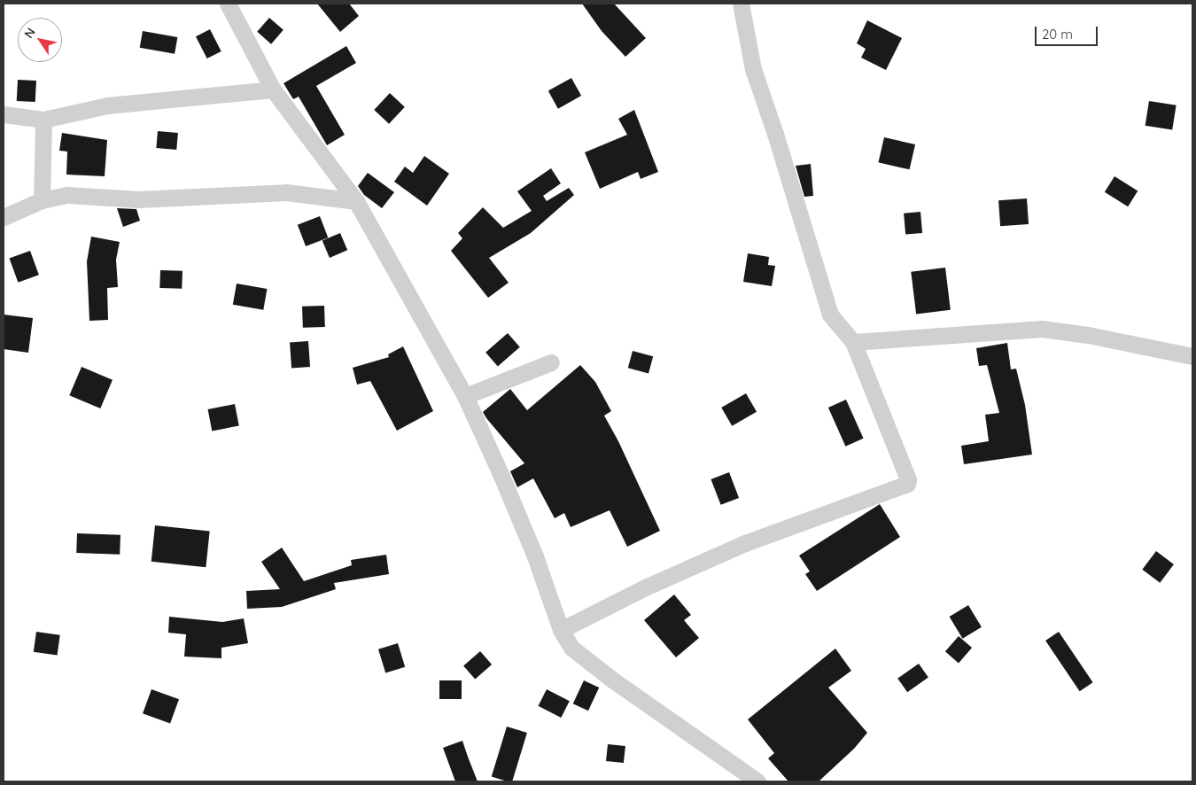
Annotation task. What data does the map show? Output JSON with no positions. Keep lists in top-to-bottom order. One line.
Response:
{"scale_bar":"20 m","north":"top left"}
